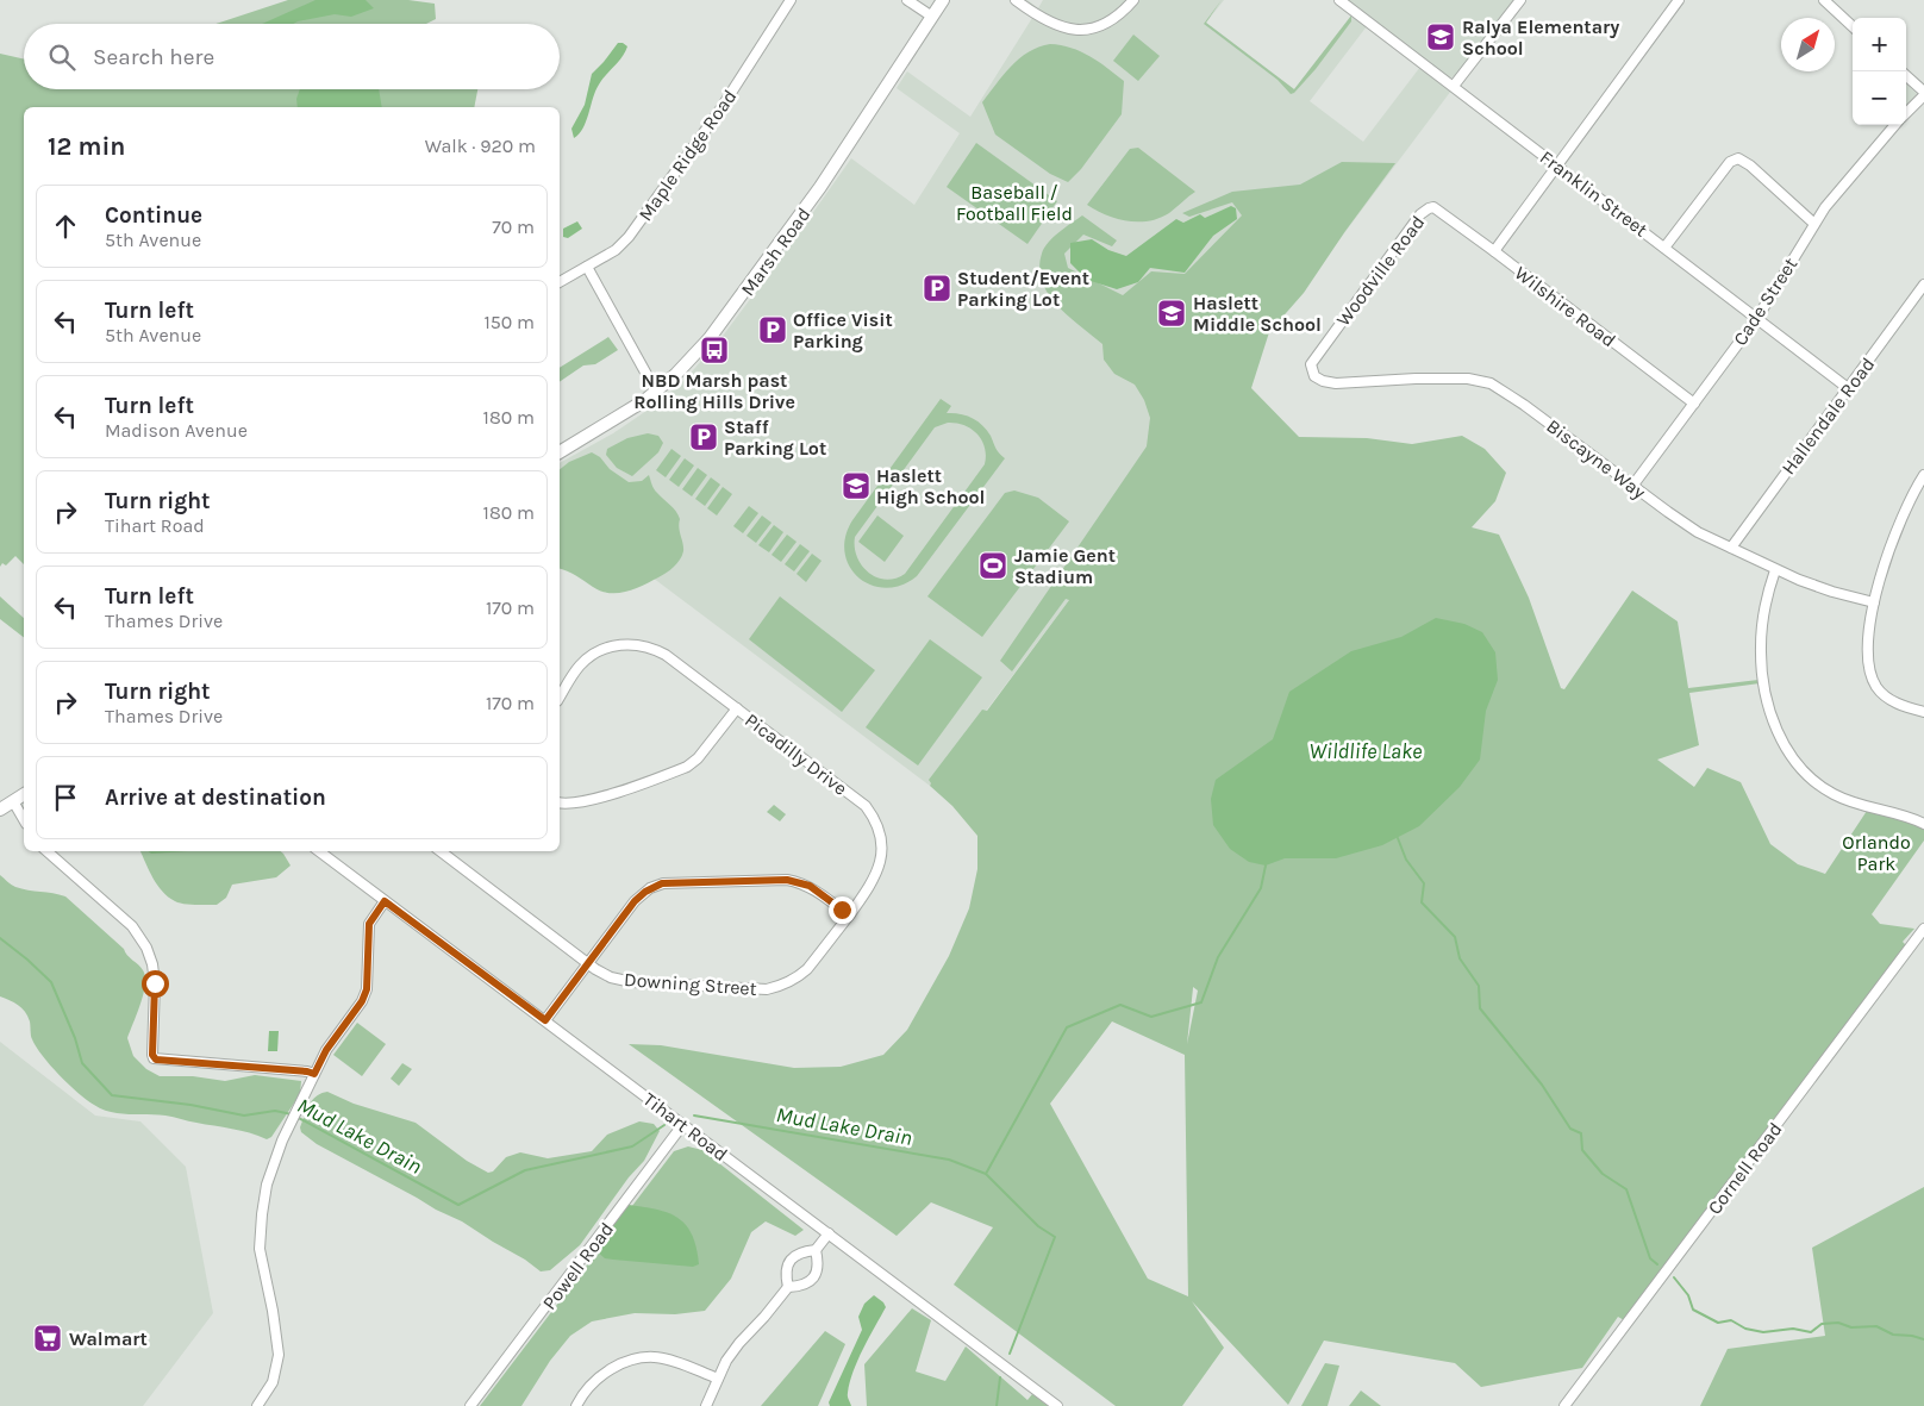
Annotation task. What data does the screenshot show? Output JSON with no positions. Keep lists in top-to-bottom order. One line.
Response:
{"streets":{"main road":["Marsh Road"],"street":["Maple Ridge Road","Franklin Street","Woodville Road","Cade Street","Wilshire Road","Hallendale Road","Biscayne Way","Picadilly Drive","Downing Street","Tihart Road","Cornell Road","Powell Road"]},"crossings":[["Franklin Street","Cade Street"],["Franklin Street","Hallendale Road"],["Woodville Road","Wilshire Road"],["Woodville Road","Biscayne Way"],["Cade Street","Wilshire Road"],["Cade Street","Biscayne Way"],["Hallendale Road","Biscayne Way"],["Picadilly Drive","Downing Street"],["Tihart Road","Powell Road"]],"water":["Wildlife Lake","Mud Lake Drain"],"parks":["Baseball / Football Field","Orlando Park"],"places":{"school or university":["Ralya Elementary School","Haslett Middle School","Haslett High School"],"parking":["Student/Event Parking Lot","Office Visit Parking","Staff Parking Lot"],"bus stop":["NBD Marsh past Rolling Hills Drive"],"sports":["Jamie Gent Stadium"],"supermarket":["Walmart"]},"north":"top right","page":{"map_buttons":["+","−"],"search":"Search here","heading":["12 min","Walk · 920 m"],"list":[["Continue","5th Avenue","70 m"],["Turn left","5th Avenue","150 m"],["Turn left","Madison Avenue","180 m"],["Turn right","Tihart Road","180 m"],["Turn left","Thames Drive","170 m"],["Turn right","Thames Drive","170 m"],"Arrive at destination"]}}
